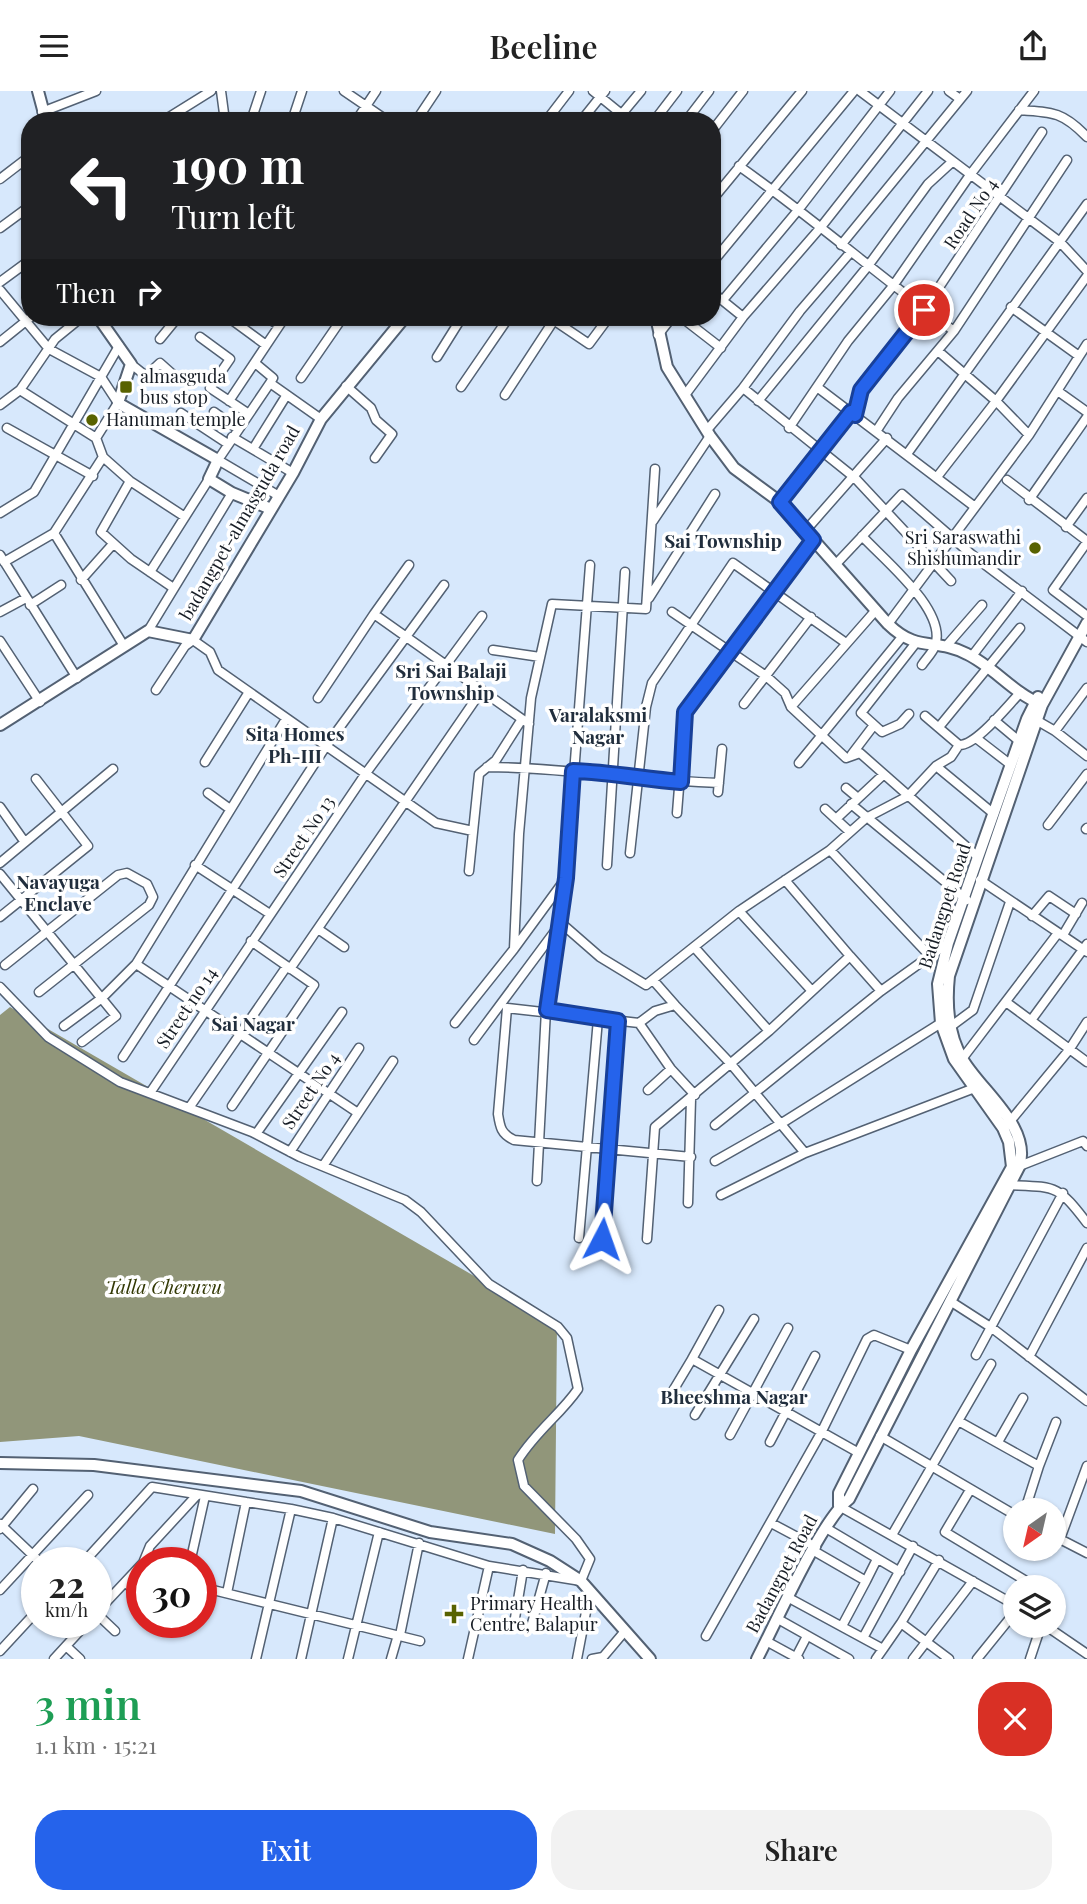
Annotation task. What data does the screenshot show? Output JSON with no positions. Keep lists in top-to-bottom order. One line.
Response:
{"streets":{"street":["Road No 4","badangpet-almasguda road","Street No 13","Badangpet Road","Street no 14","Street No 4"]},"crossings":[["Street No 13","Street no 14"]],"districts":["Sai Township","Sri Sai Balaji Township","Varalaksmi Nagar","Sita Homes Ph-III","Navayuga Enclave","Sai Nagar","Bheeshma Nagar"],"water":["Talla Cheruvu"],"places":{"transit":["almasguda bus stop"],"other":["Hanuman temple","Sri Saraswathi Shishumandir"],"health":["Primary Health Centre, Balapur"]},"north":"bottom left","page":{"header":"Beeline","turn":["190 m","Turn left"],"then":"Then","speed":"22 km/h","limit":"30","heading":["3 min","1.1 km · 15:21"],"buttons":["Exit","Share"]}}
